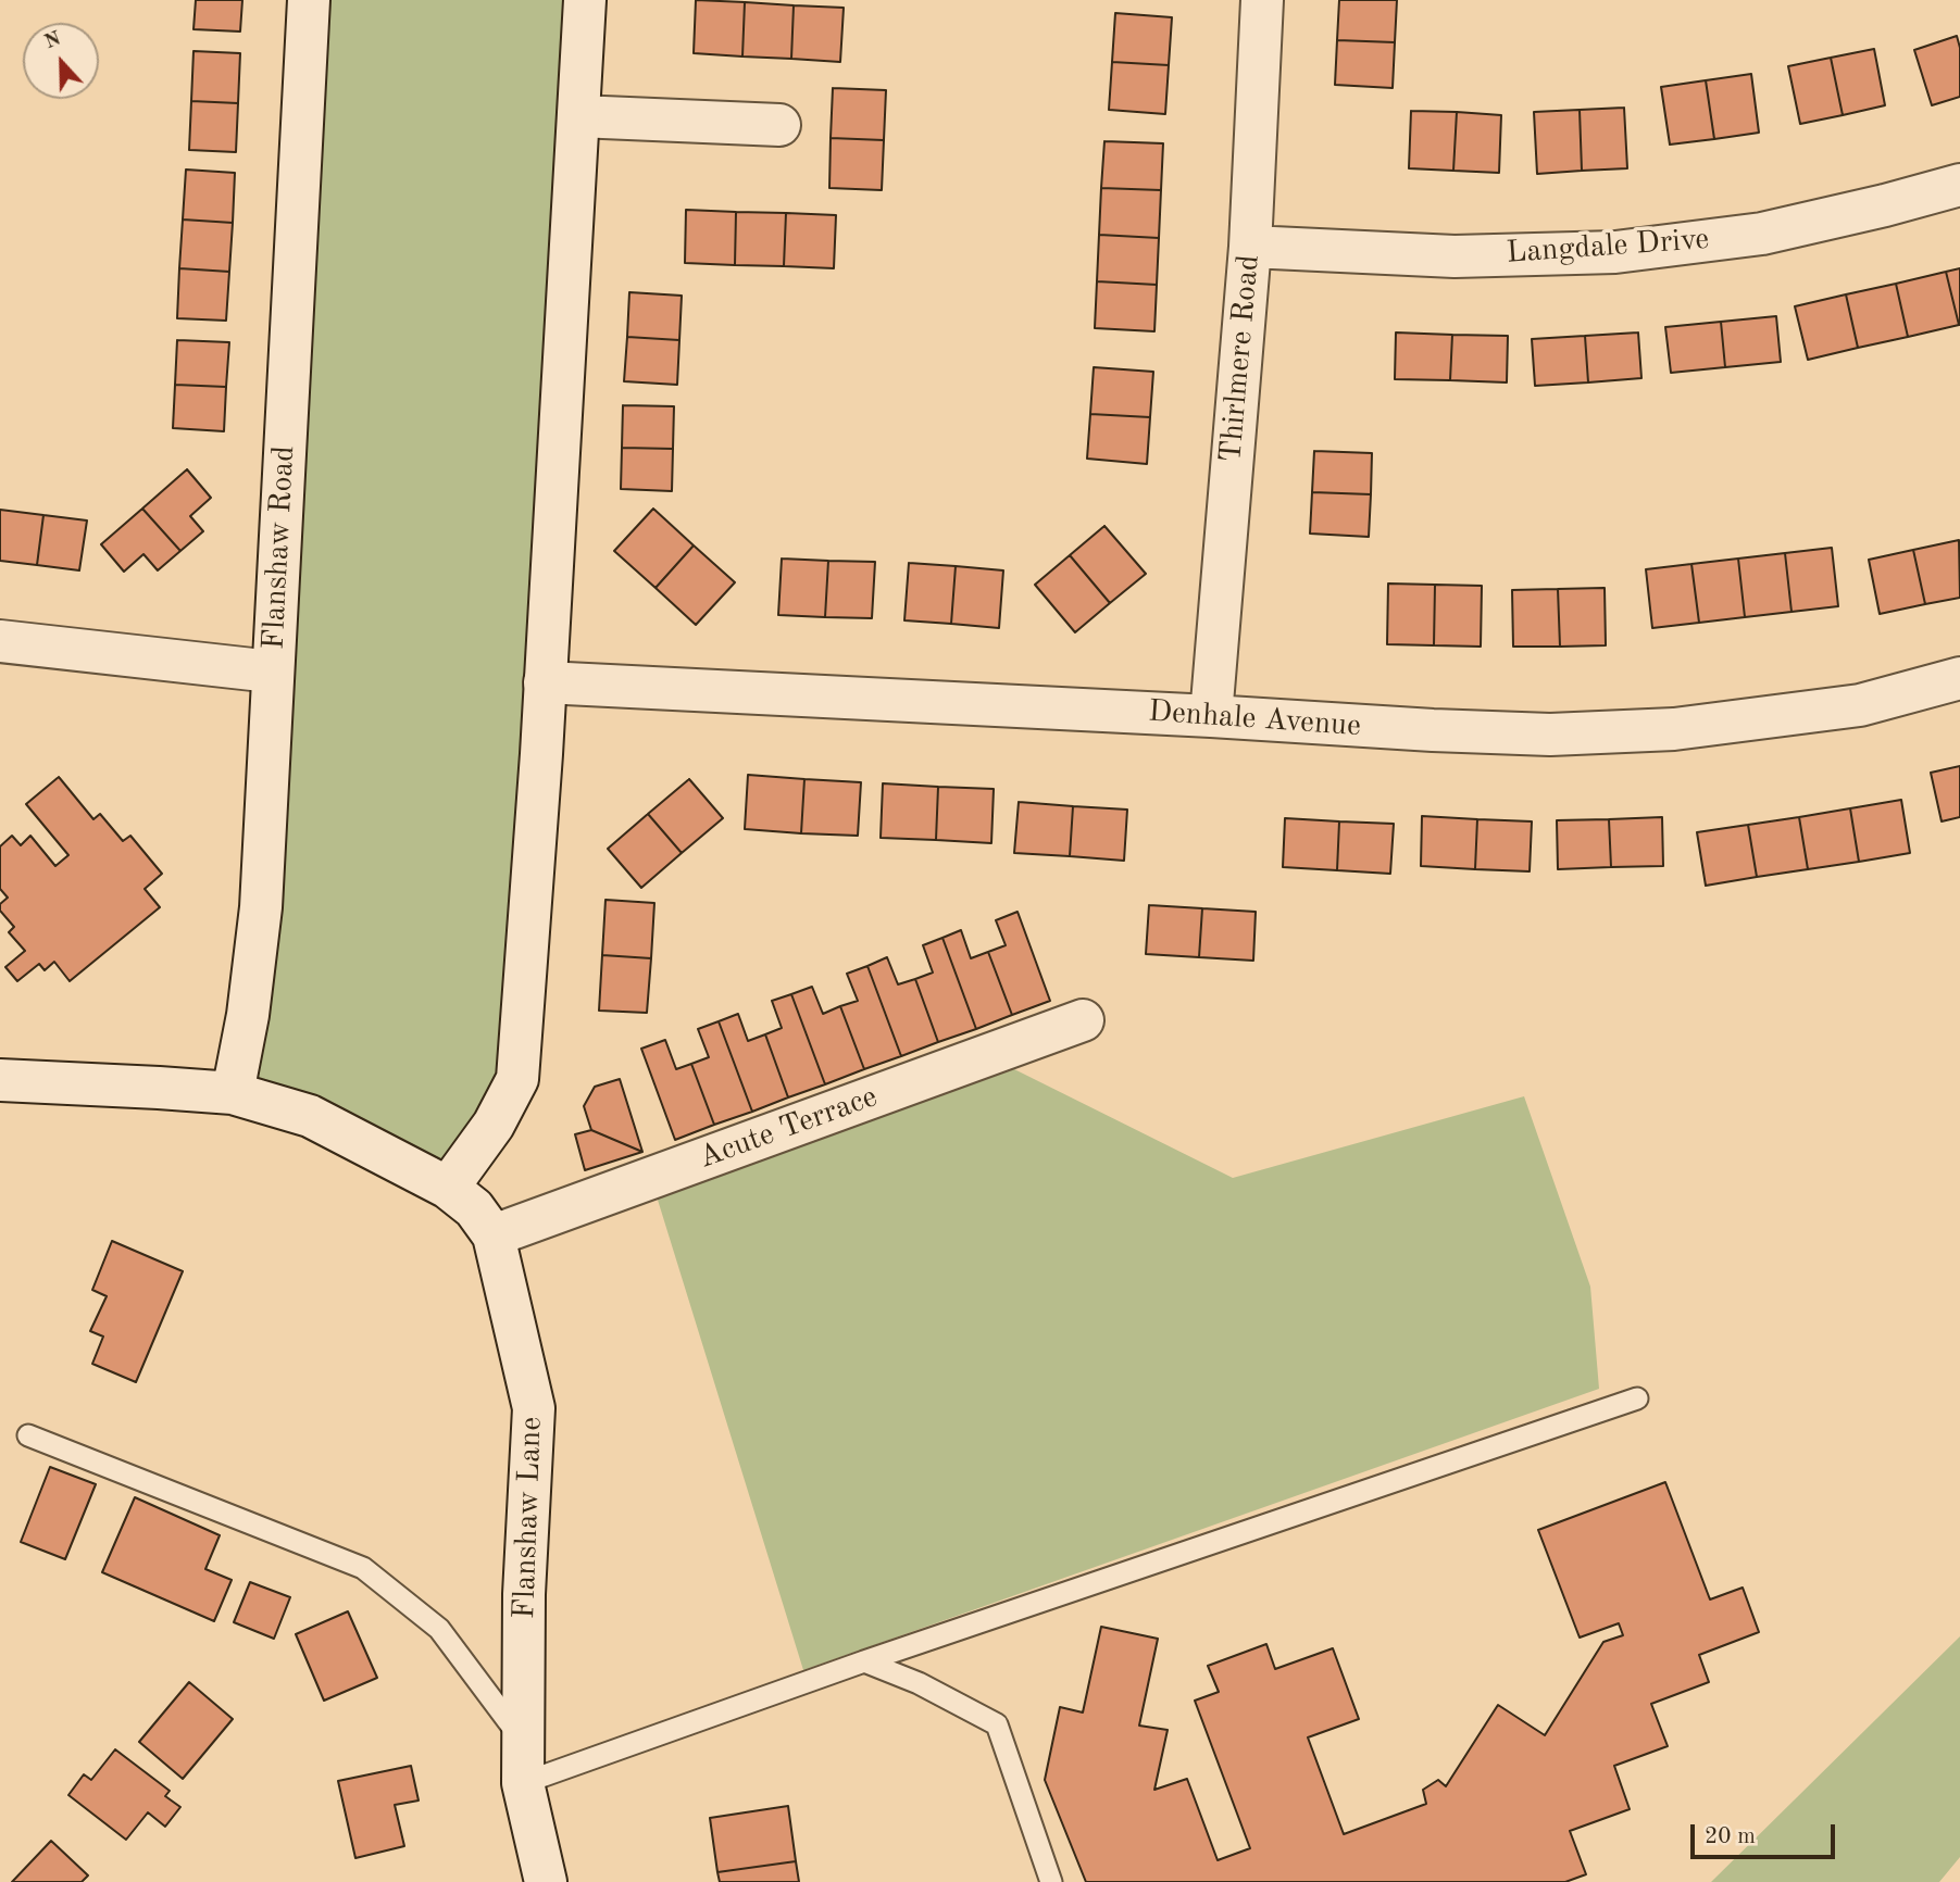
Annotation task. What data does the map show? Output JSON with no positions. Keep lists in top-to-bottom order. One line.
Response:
{"streets":{"street":["Langdale Drive","Thirlmere Road","Flanshaw Road","Denhale Avenue","Acute Terrace","Flanshaw Lane"]},"crossings":[["Langdale Drive","Thirlmere Road"],["Thirlmere Road","Denhale Avenue"],["Flanshaw Road","Flanshaw Lane"],["Acute Terrace","Flanshaw Lane"]],"scale_bar":"20 m","north":"top"}
